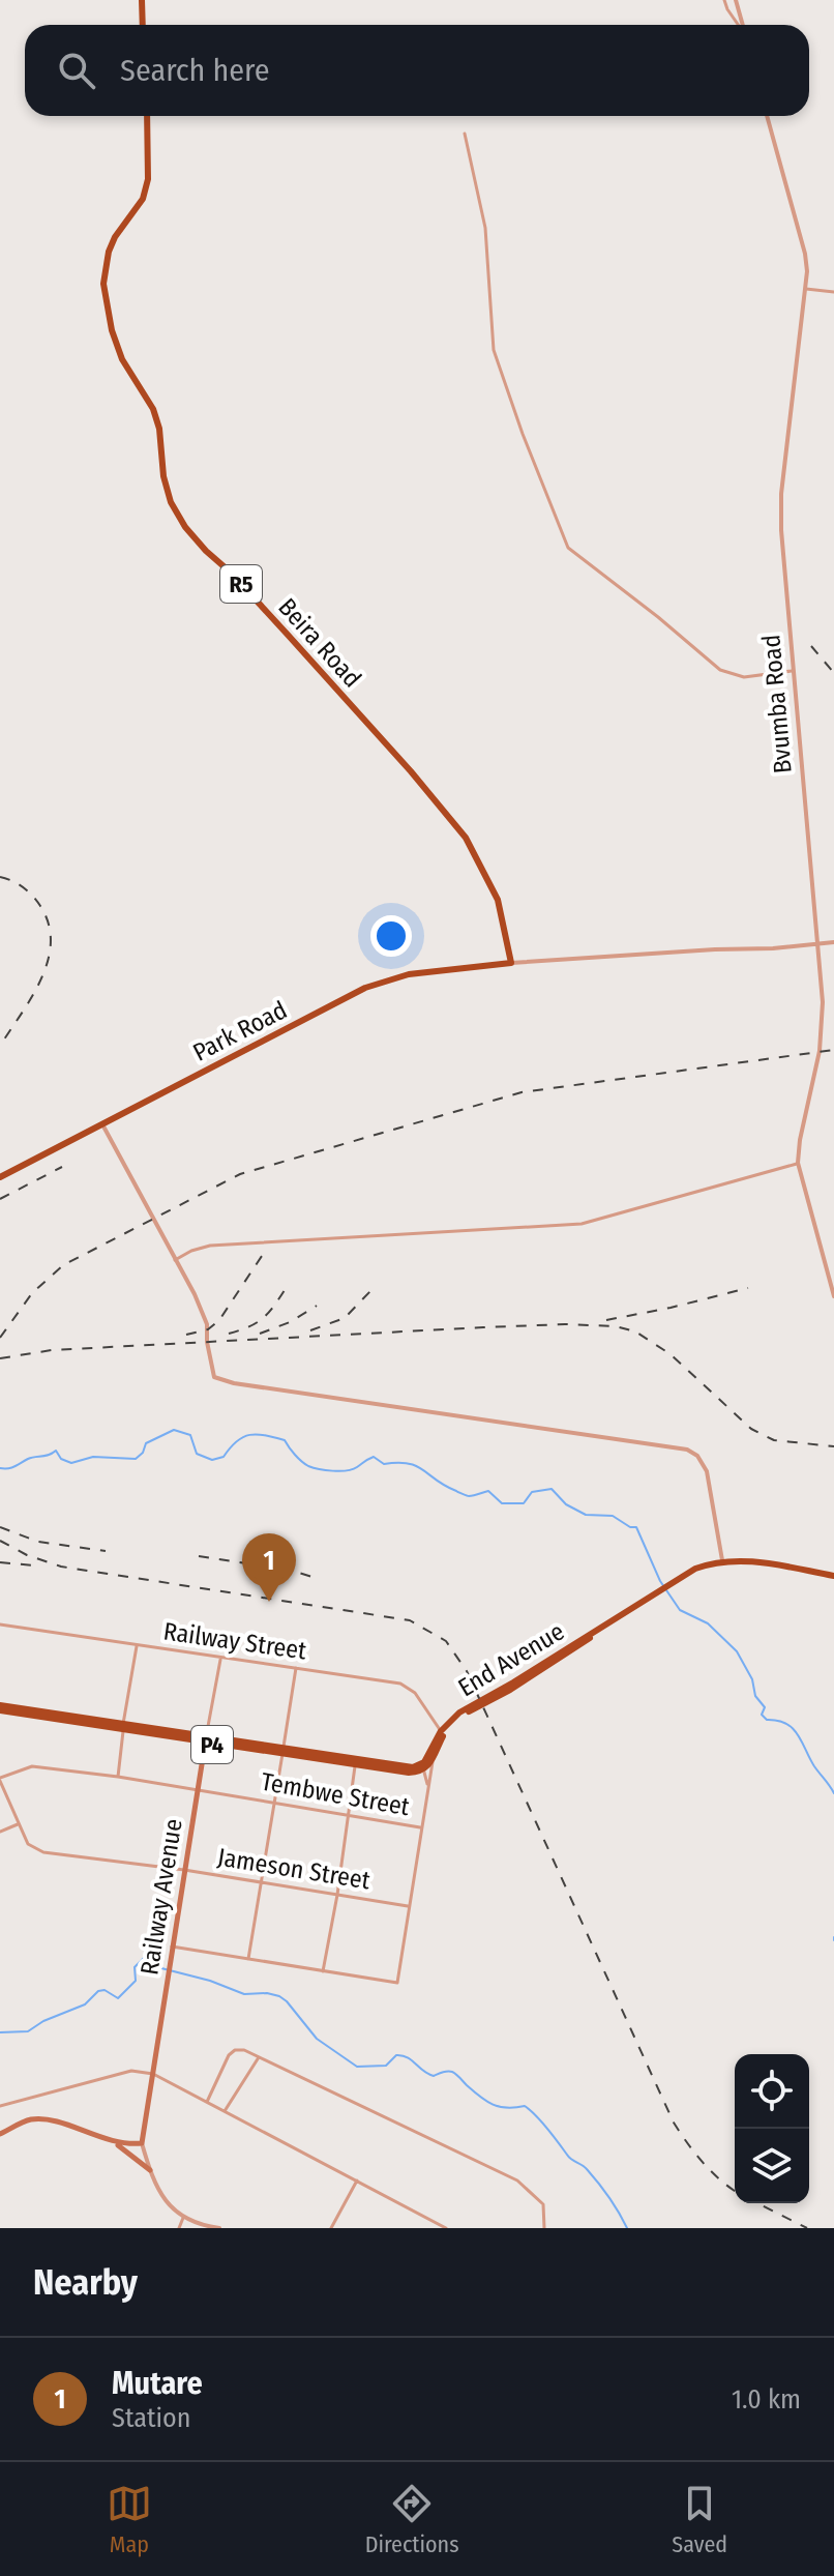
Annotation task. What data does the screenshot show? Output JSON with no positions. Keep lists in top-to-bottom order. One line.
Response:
{"streets":{"highway":["R5","Beira Road","Park Road","End Avenue","P4"],"main road":["Railway Avenue"],"street":["Bvumba Road","Railway Street","Tembwe Street","Jameson Street"]},"crossings":[["Beira Road","Park Road"],["Railway Street","End Avenue"],["Railway Street","Railway Avenue"],["End Avenue","P4"],["End Avenue","Tembwe Street"],["End Avenue","Jameson Street"],["P4","Railway Avenue"],["Tembwe Street","Railway Avenue"],["Jameson Street","Railway Avenue"]],"page":{"search":"Search here","pins":"1","heading":"Nearby","list":[{"mark":"1","name":"Mutare","note":"Station","value":"1.0 km"}],"nav":["Map","Directions","Saved"]}}
